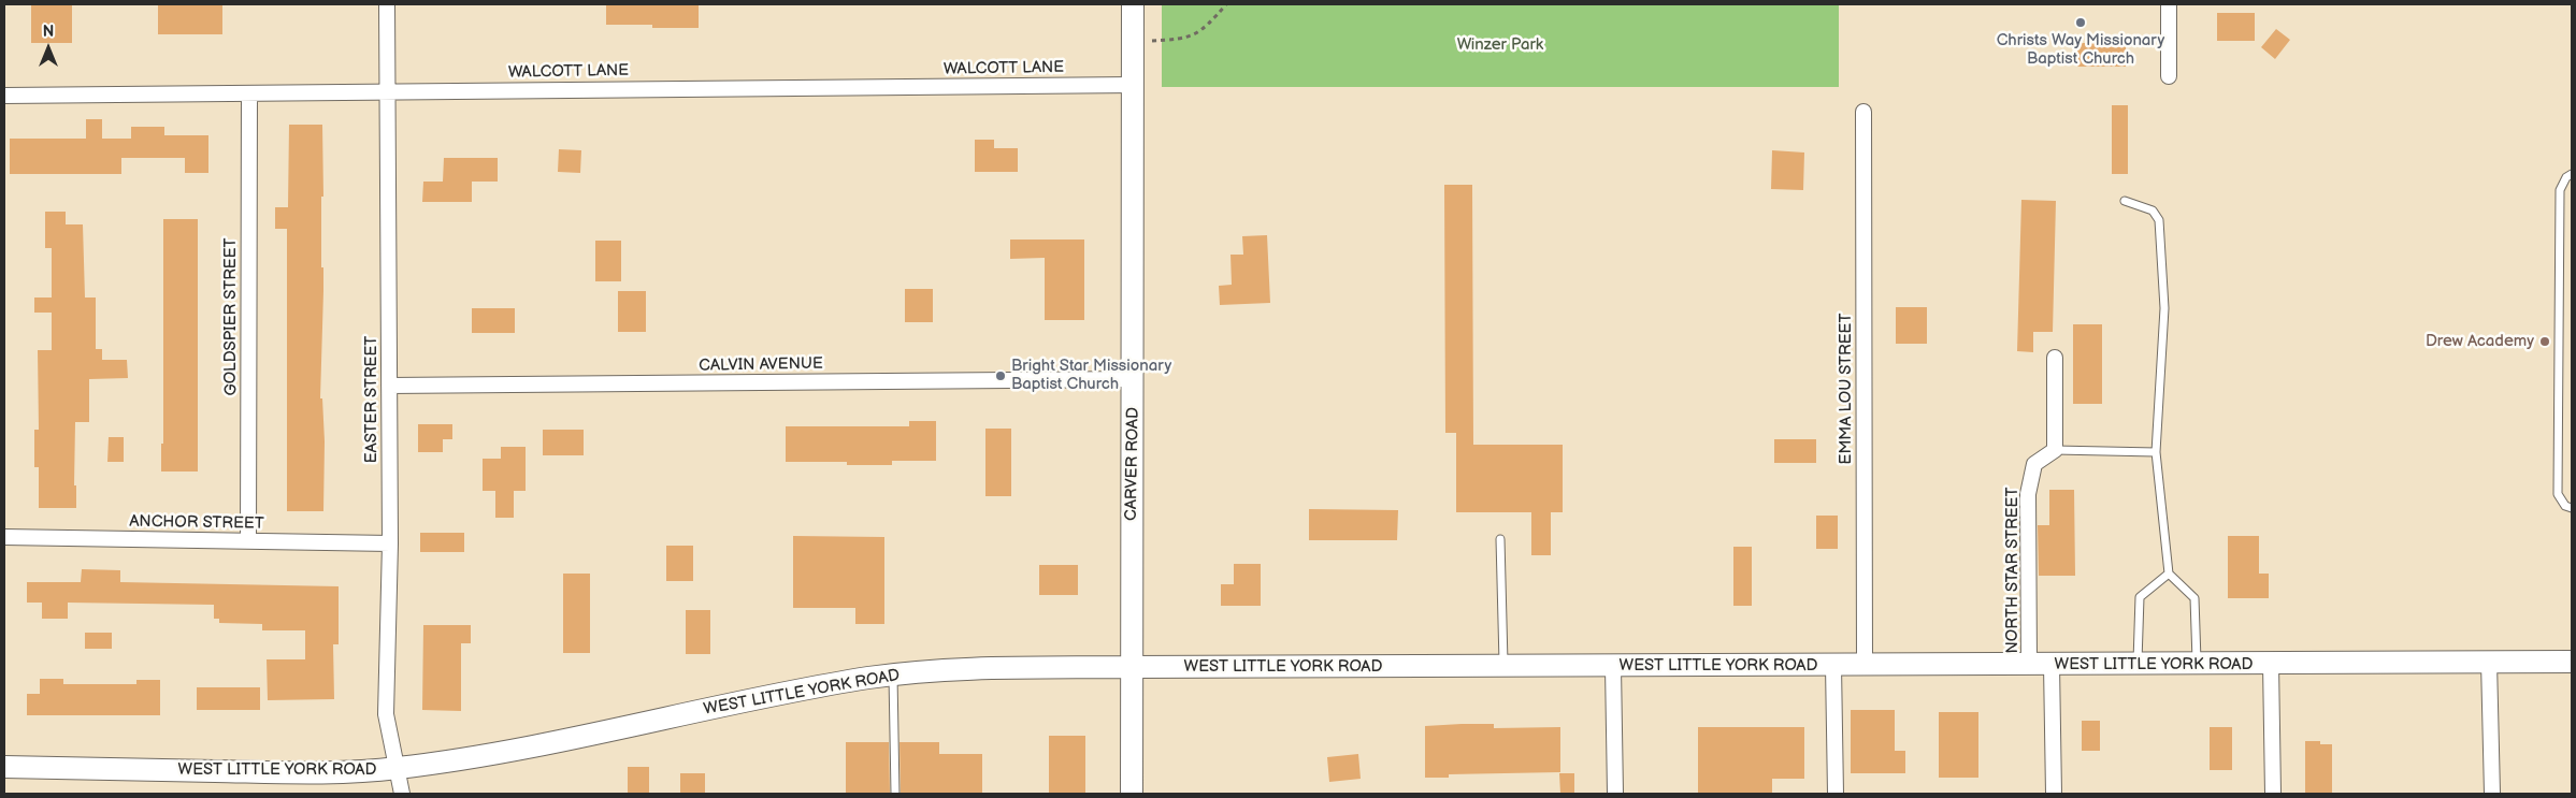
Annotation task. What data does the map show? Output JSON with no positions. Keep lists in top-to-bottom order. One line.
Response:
{"streets":{"street":["WALCOTT LANE","GOLDSPIER STREET","CALVIN AVENUE","EMMA LOU STREET","EASTER STREET","CARVER ROAD","ANCHOR STREET","NORTH STAR STREET","WEST LITTLE YORK ROAD"]},"crossings":[["WALCOTT LANE","GOLDSPIER STREET"],["WALCOTT LANE","EASTER STREET"],["WALCOTT LANE","CARVER ROAD"],["GOLDSPIER STREET","ANCHOR STREET"],["CALVIN AVENUE","EASTER STREET"],["CALVIN AVENUE","CARVER ROAD"],["EMMA LOU STREET","WEST LITTLE YORK ROAD"],["EASTER STREET","ANCHOR STREET"],["EASTER STREET","WEST LITTLE YORK ROAD"],["CARVER ROAD","WEST LITTLE YORK ROAD"],["NORTH STAR STREET","WEST LITTLE YORK ROAD"]],"parks":["Winzer Park"],"places":["Christs Way Missionary Baptist Church","Drew Academy","Bright Star Missionary Baptist Church"],"north":"top"}
